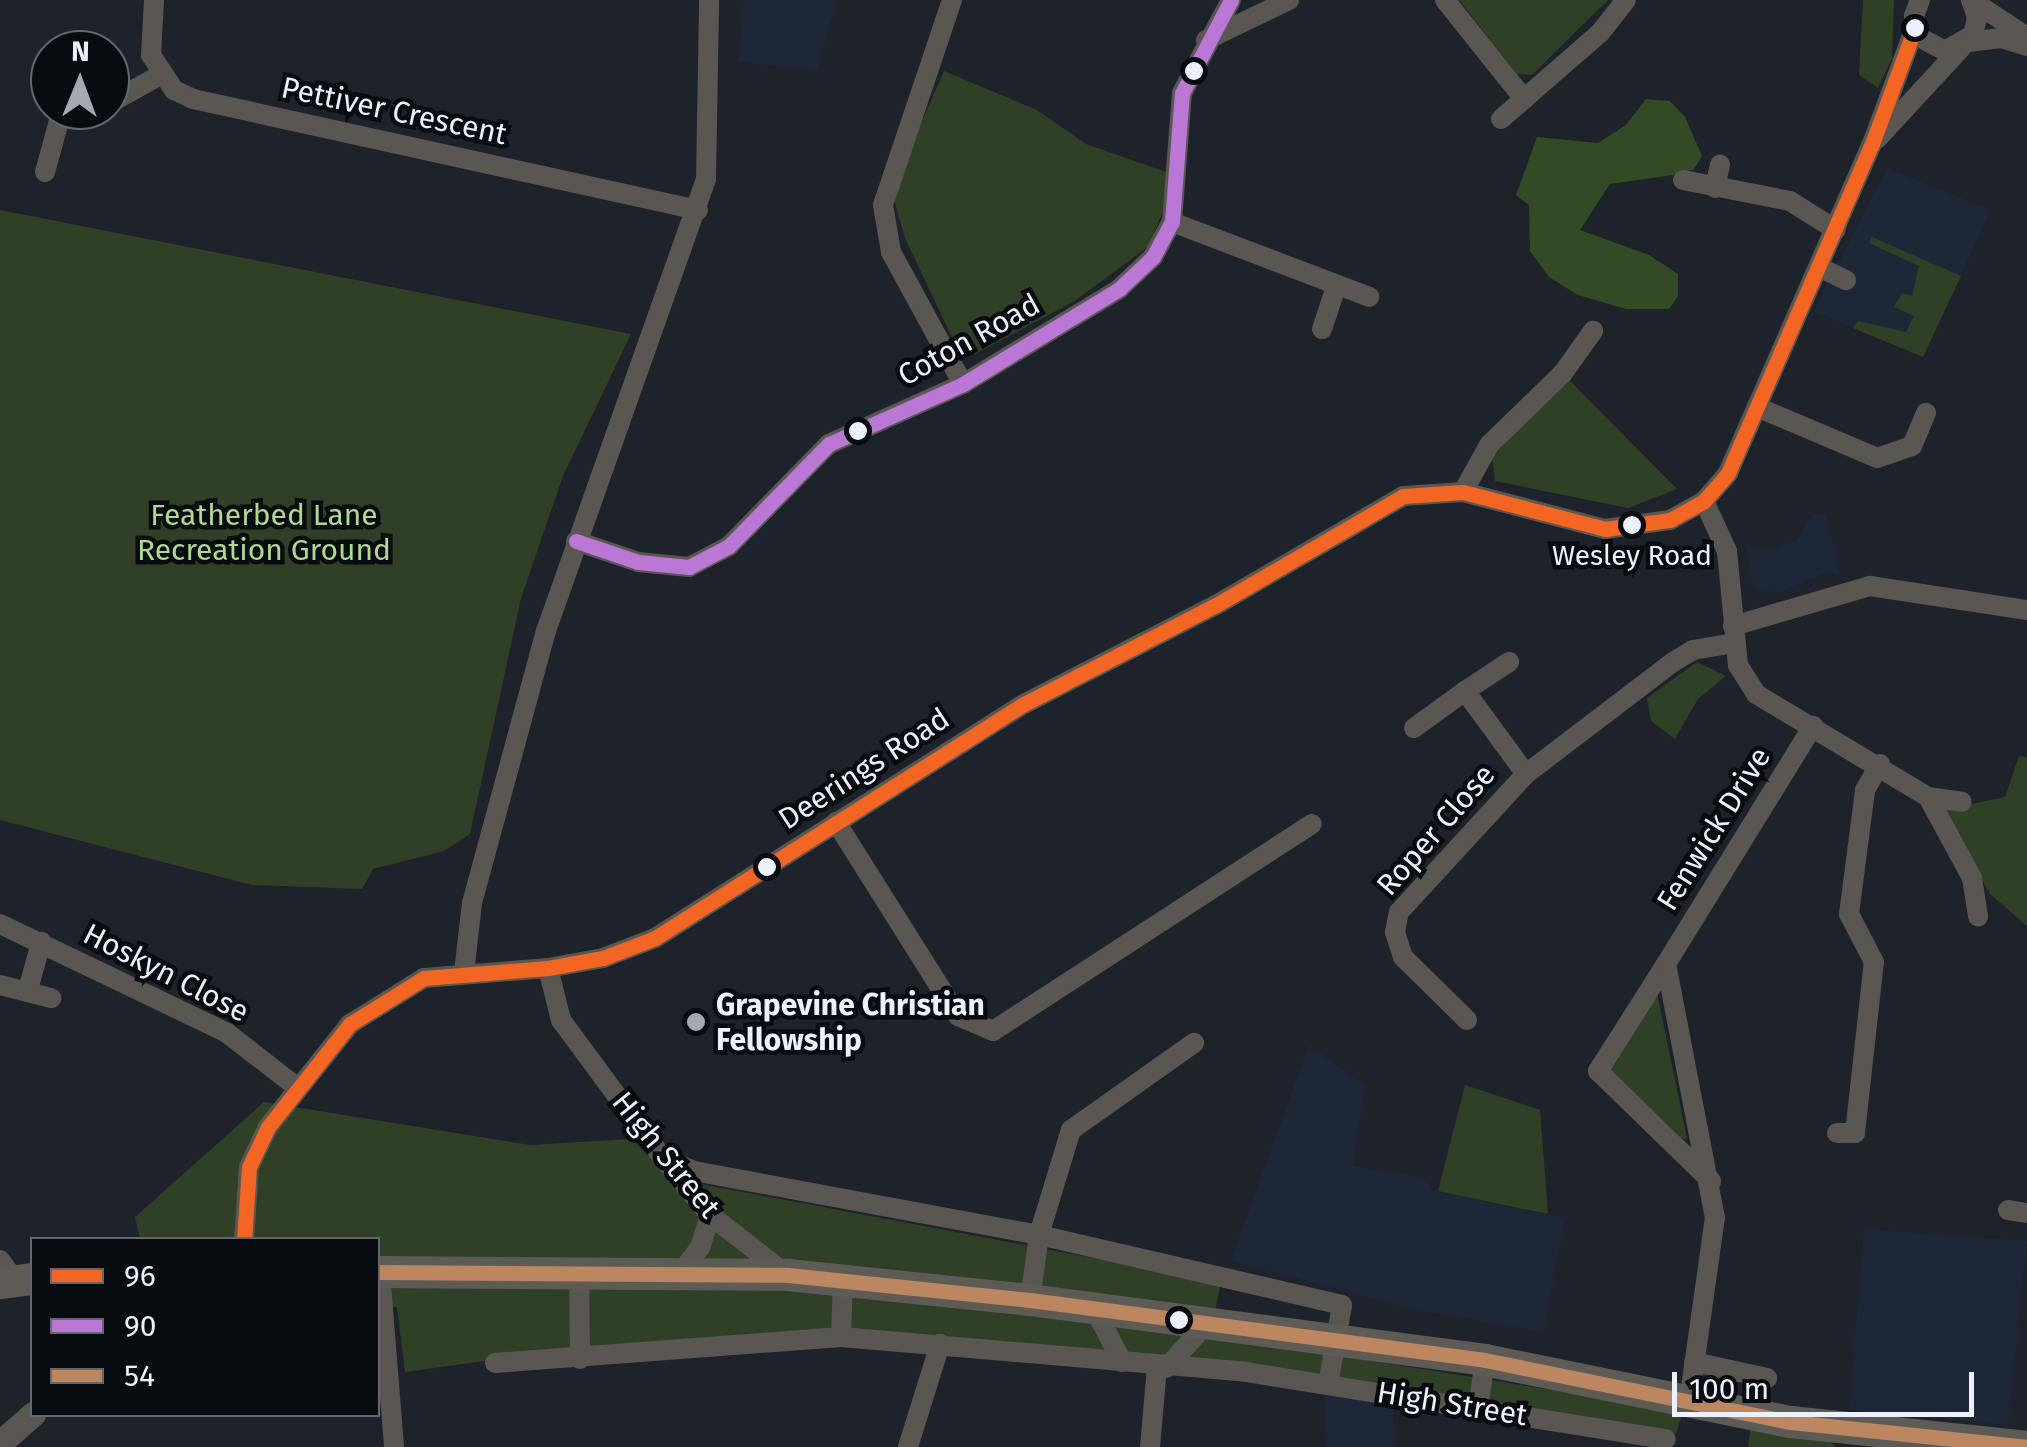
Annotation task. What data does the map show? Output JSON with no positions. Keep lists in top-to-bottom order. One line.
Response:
{"streets":{"highway":["High Street"],"street":["Pettiver Crescent","Coton Road","Deerings Road","Fenwick Drive","Roper Close","Hoskyn Close"]},"crossings":[["Deerings Road","Hoskyn Close"],["Deerings Road","High Street"]],"parks":["Featherbed Lane Recreation Ground"],"places":["Wesley Road","Grapevine Christian Fellowship"],"lines":["transit line 90","transit line 96","transit line 54"],"legend":["96","90","54"],"scale_bar":"100 m","north":"top"}
